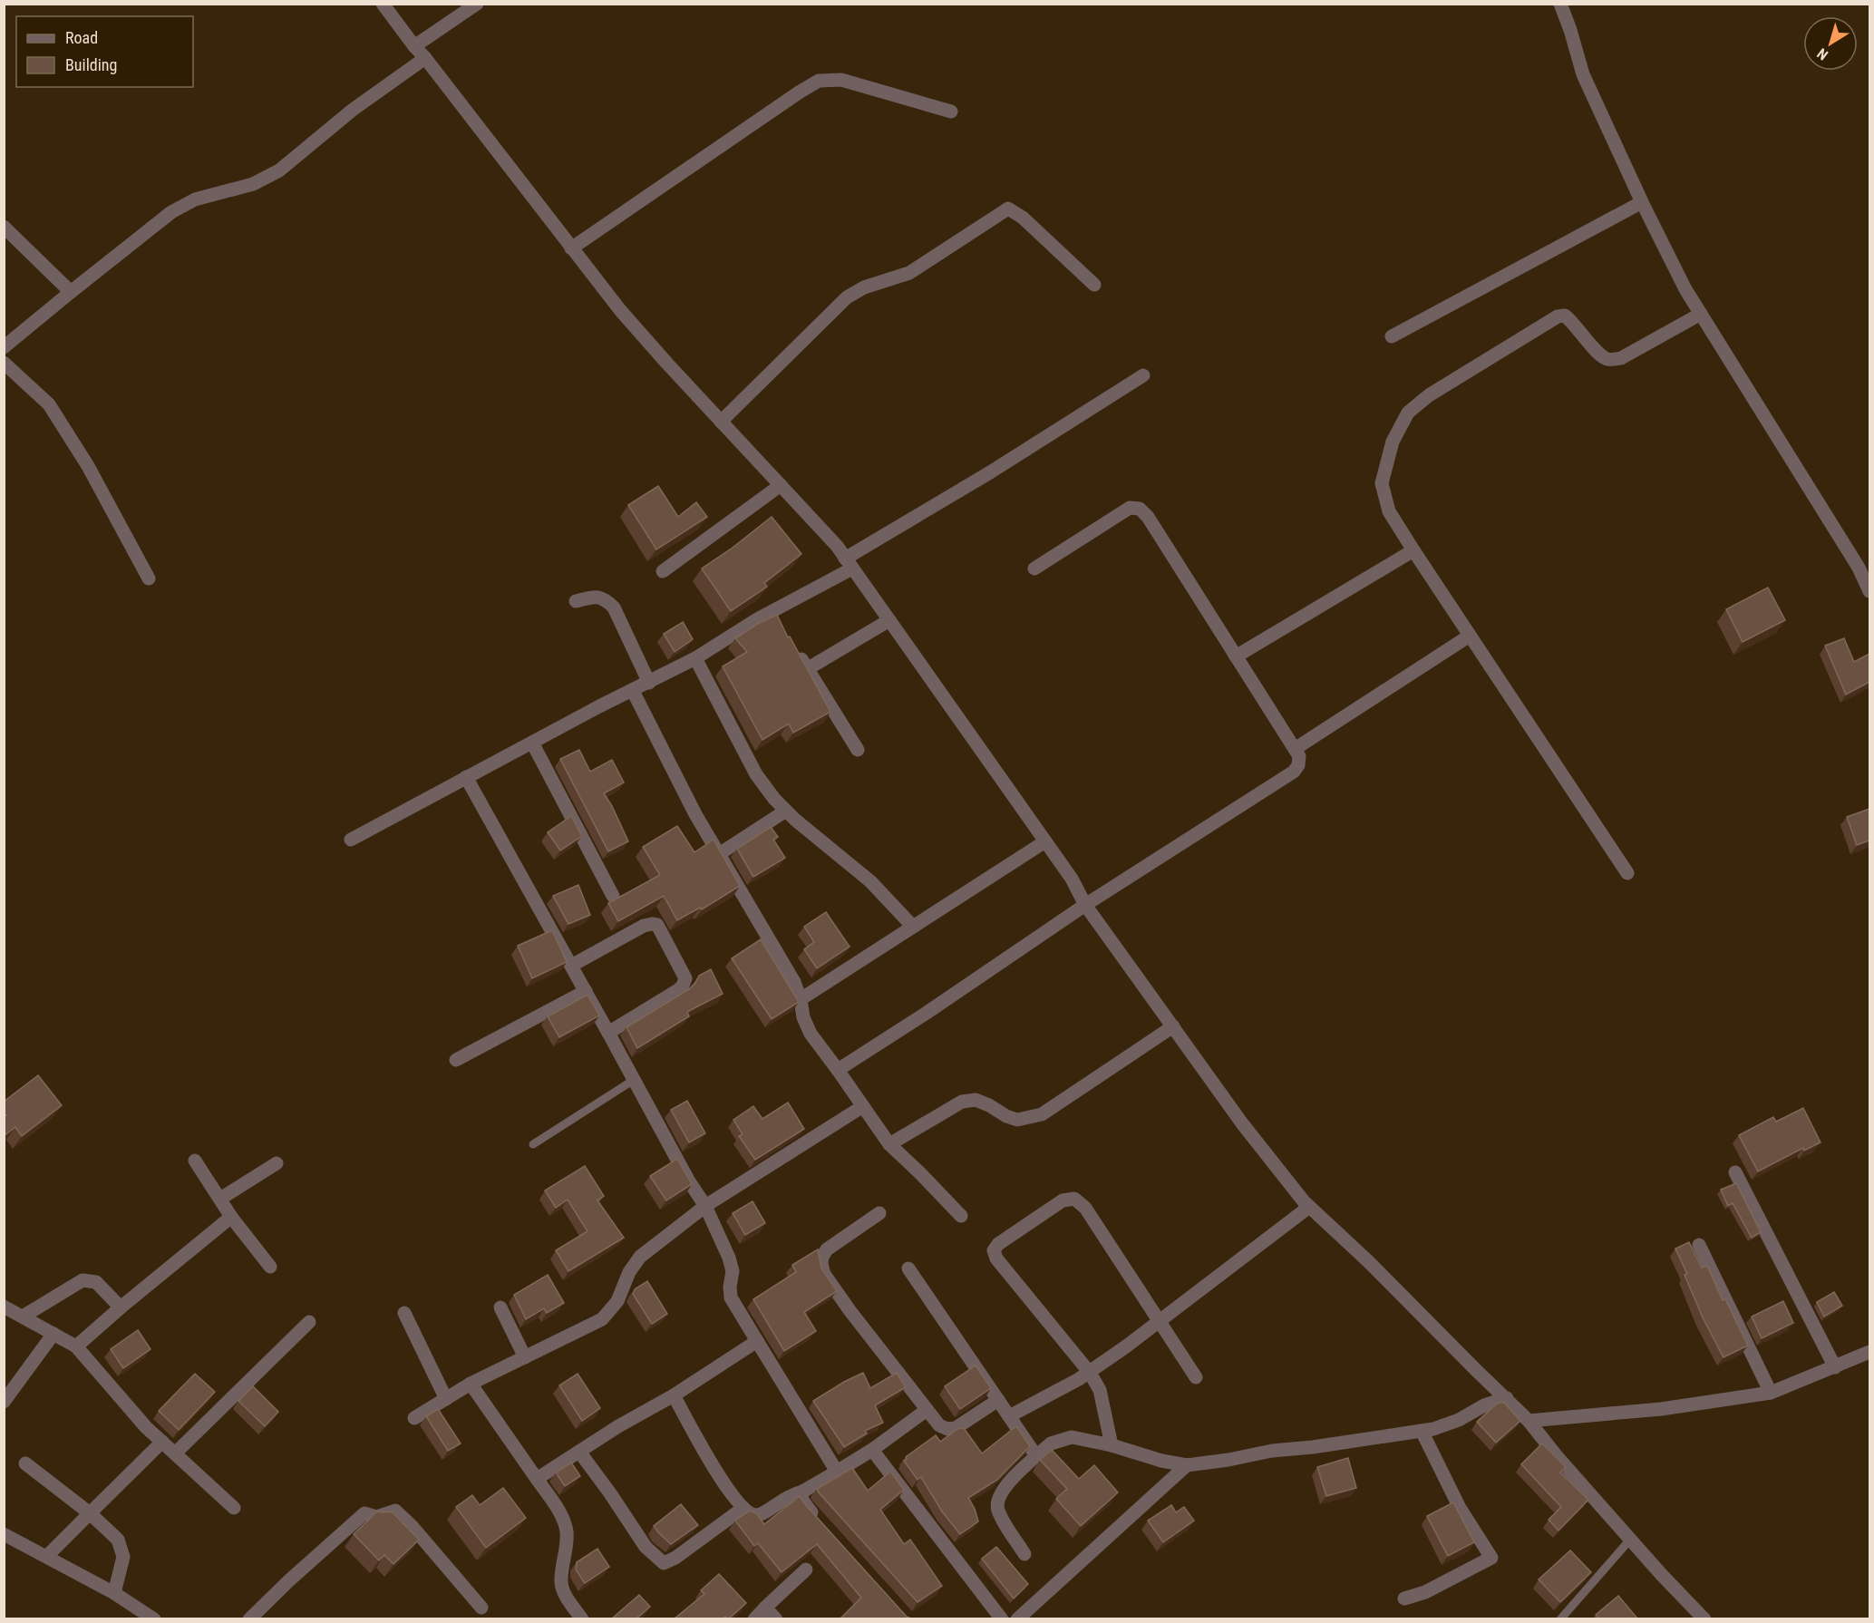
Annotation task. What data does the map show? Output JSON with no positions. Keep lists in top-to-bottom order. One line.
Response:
{"legend":["Road","Building"],"north":"bottom left"}
